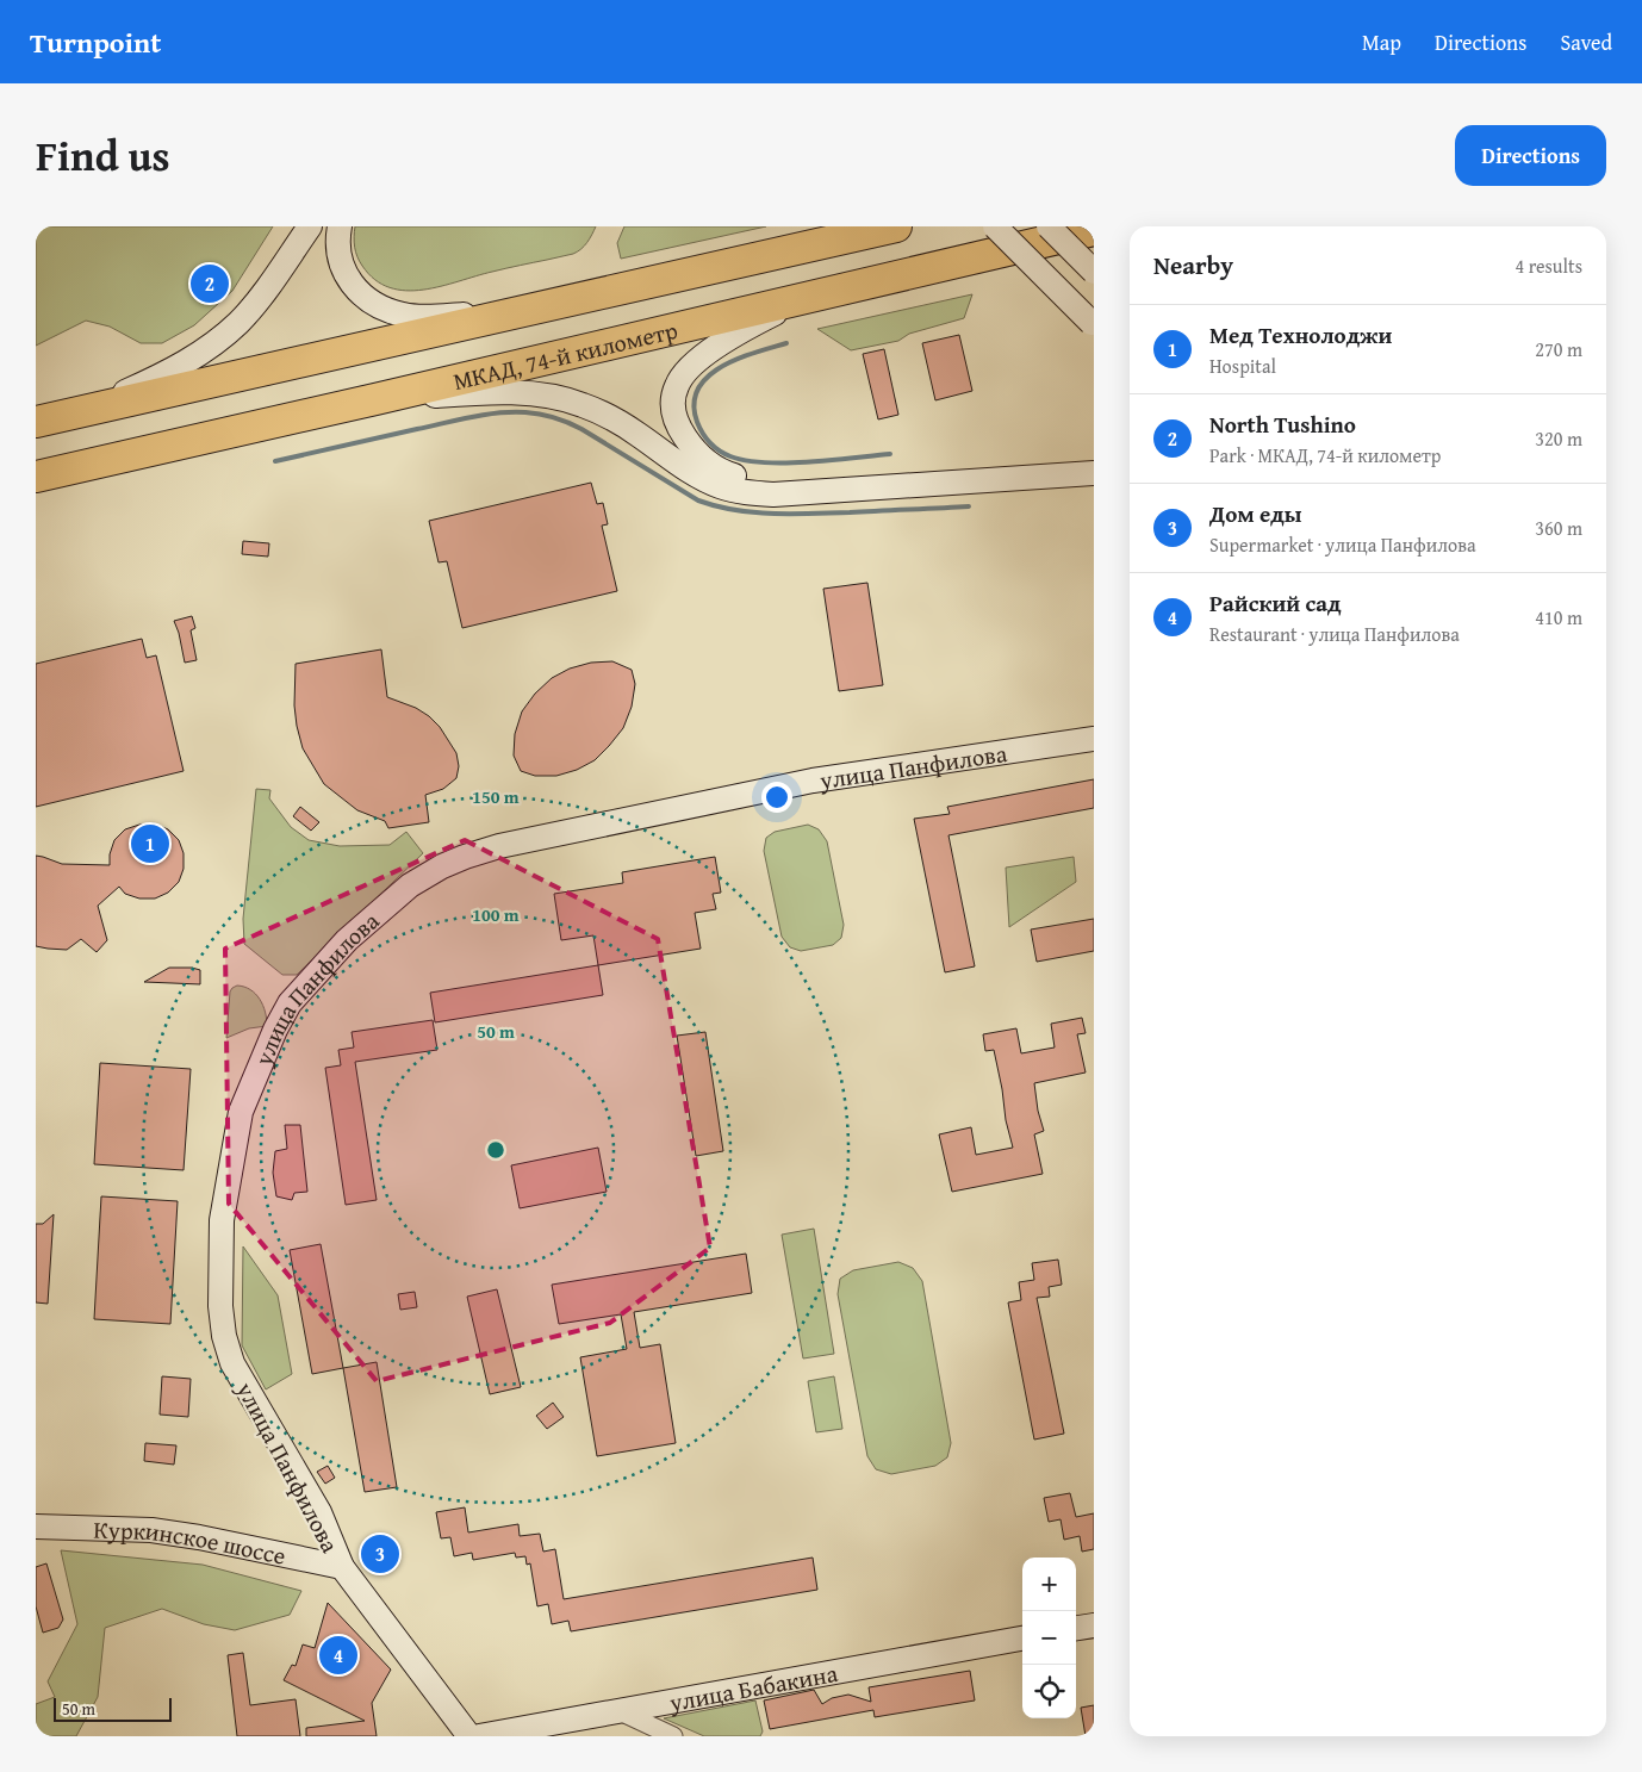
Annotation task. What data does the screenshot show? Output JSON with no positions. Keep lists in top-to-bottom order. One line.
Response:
{"streets":{"highway":["МКАД, 74-й километр"],"street":["улица Панфилова","Куркинское шоссе","улица Бабакина"]},"crossings":[["улица Панфилова","Куркинское шоссе"]],"scale_bar":"50 m","page":{"header":"Turnpoint","nav":["Map","Directions","Saved"],"title":"Find us","buttons":"Directions","heading":["Nearby","4 results"],"pins":["2","1","3","4"],"list":[{"mark":"1","name":"Мед Технолоджи","note":"Hospital","value":"270 m"},{"mark":"2","name":"North Tushino","note":"Park · МКАД, 74-й километр","value":"320 m"},{"mark":"3","name":"Дом еды","note":"Supermarket · улица Панфилова","value":"360 m"},{"mark":"4","name":"Райский сад","note":"Restaurant · улица Панфилова","value":"410 m"}],"map_buttons":["+","−"],"scale":"50 m"},"rings":["150 m","100 m","50 m"]}
